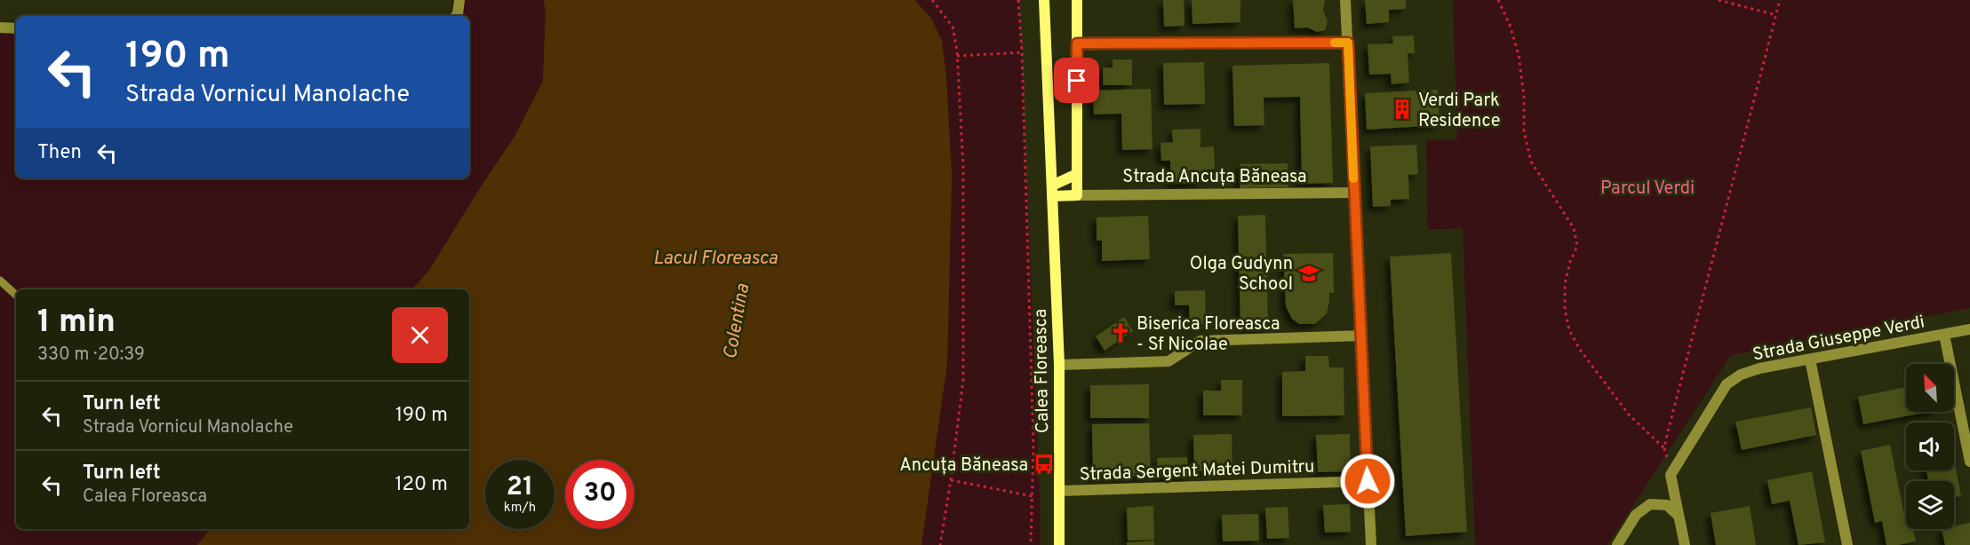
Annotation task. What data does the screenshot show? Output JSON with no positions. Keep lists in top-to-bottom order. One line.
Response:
{"streets":{"main road":["Calea Floreasca"],"street":["Strada Ancuța Băneasa","Strada Giuseppe Verdi","Strada Sergent Matei Dumitru"]},"crossings":[["Calea Floreasca","Strada Sergent Matei Dumitru"]],"water":["Lacul Floreasca","Colentina"],"parks":["Parcul Verdi"],"places":{"building":["Verdi Park Residence"],"school or university":["Olga Gudynn School"],"church":["Biserica Floreasca - Sf Nicolae"],"bus stop":["Ancuța Băneasa"]},"north":"top left","page":{"turn":["190 m","Strada Vornicul Manolache"],"then":"Then","heading":["1 min","330 m · 20:39"],"list":[{"name":"Turn left","note":"Strada Vornicul Manolache","value":"190 m"},{"name":"Turn left","note":"Calea Floreasca","value":"120 m"}],"speed":"21 km/h","limit":"30"}}
